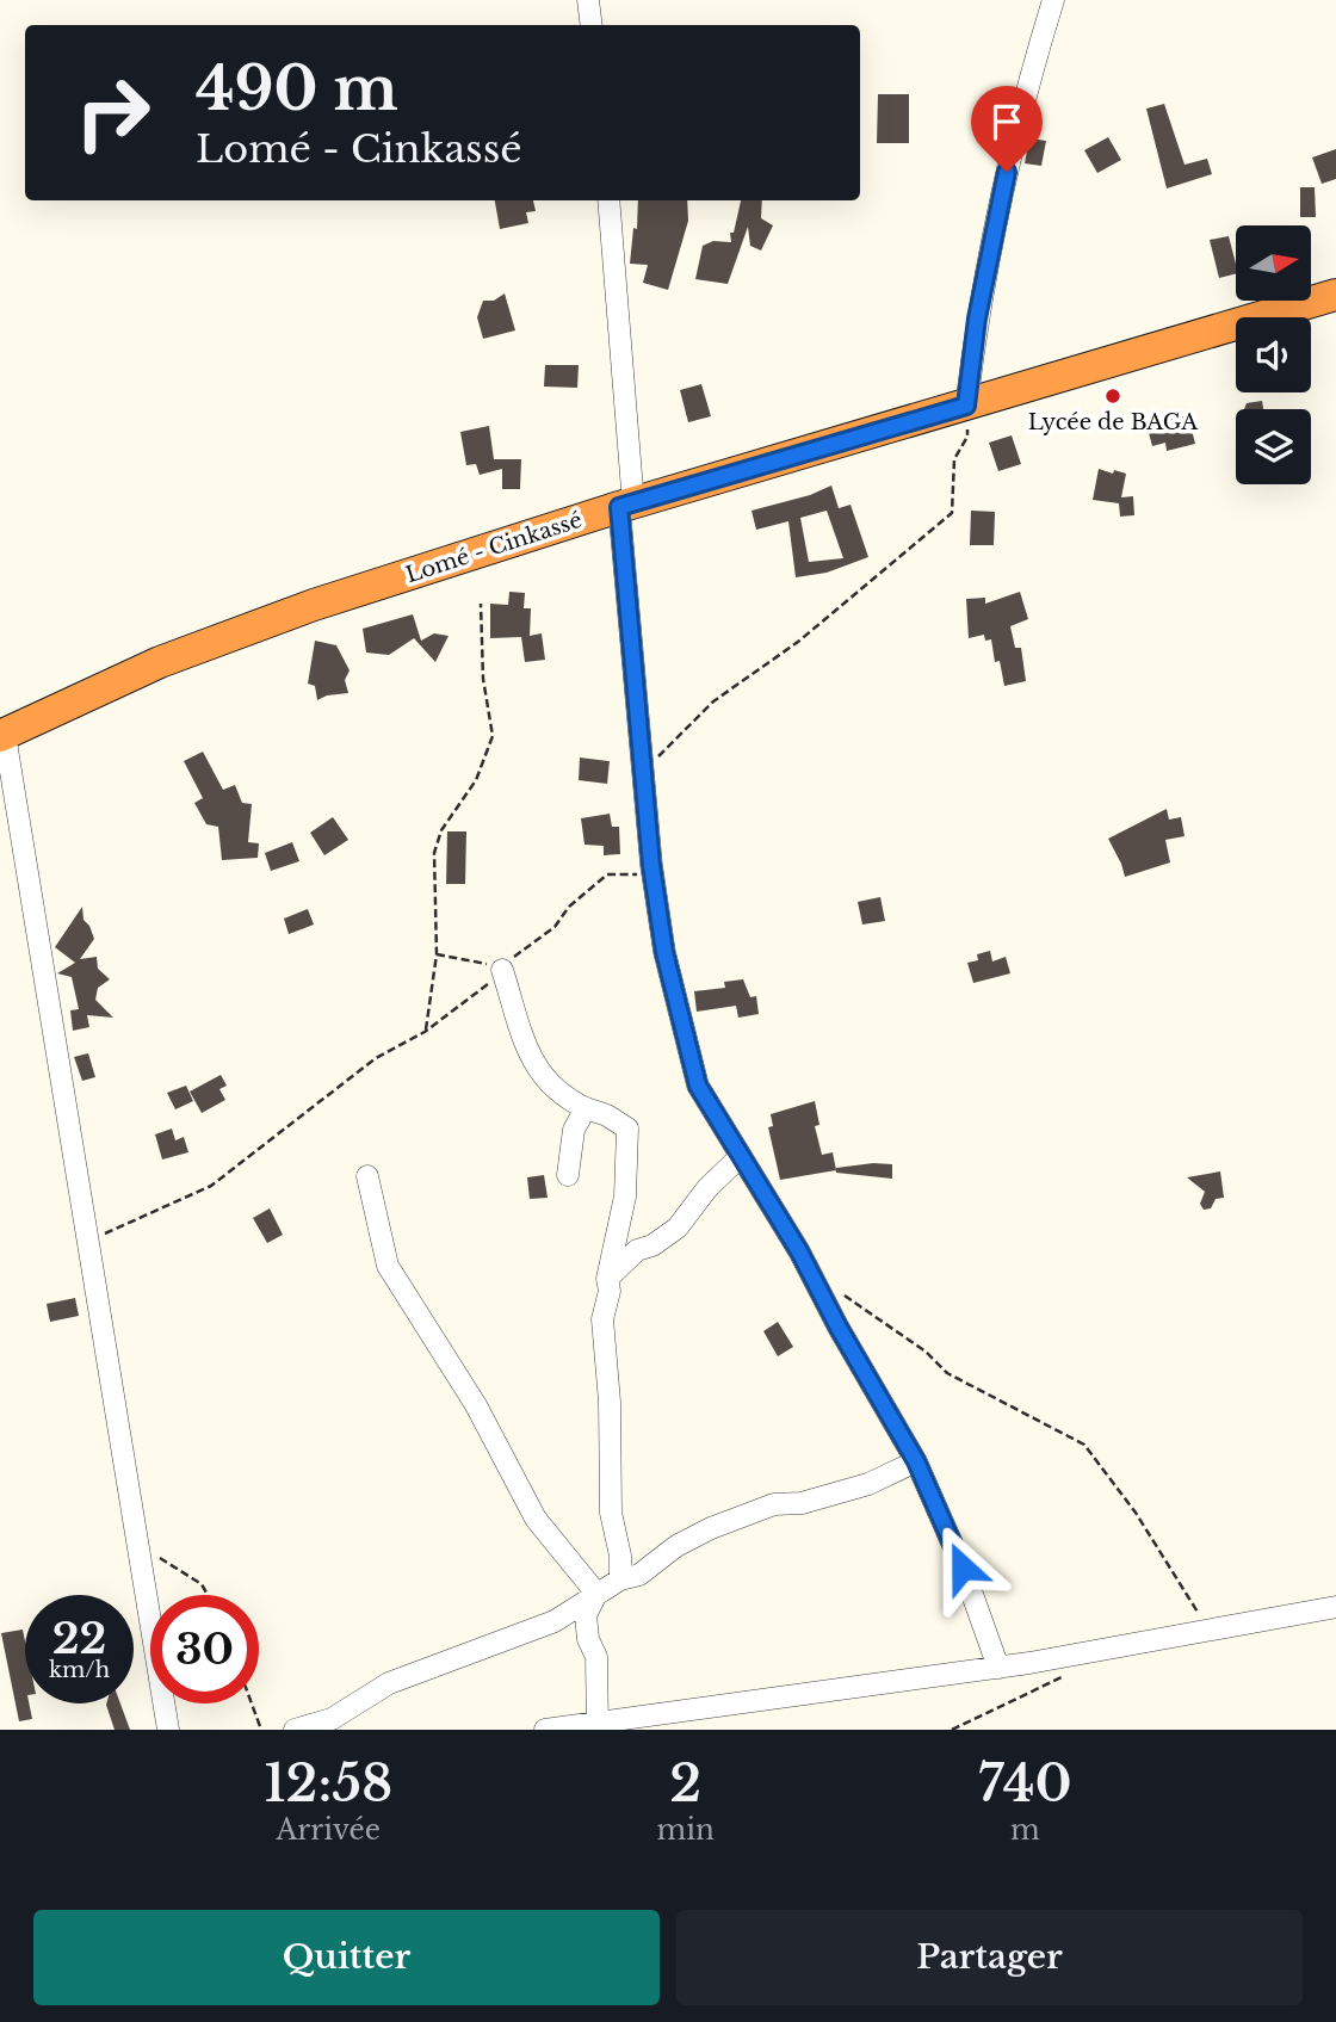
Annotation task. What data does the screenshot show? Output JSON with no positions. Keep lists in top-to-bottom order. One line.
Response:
{"streets":{"highway":["Lomé - Cinkassé"]},"places":["Lycée de BAGA"],"north":"right","page":{"turn":["490 m","Lomé - Cinkassé"],"speed":"22 km/h","limit":"30","eta":["12:58","Arrivée","2","min","740","m"],"buttons":["Quitter","Partager"]}}
